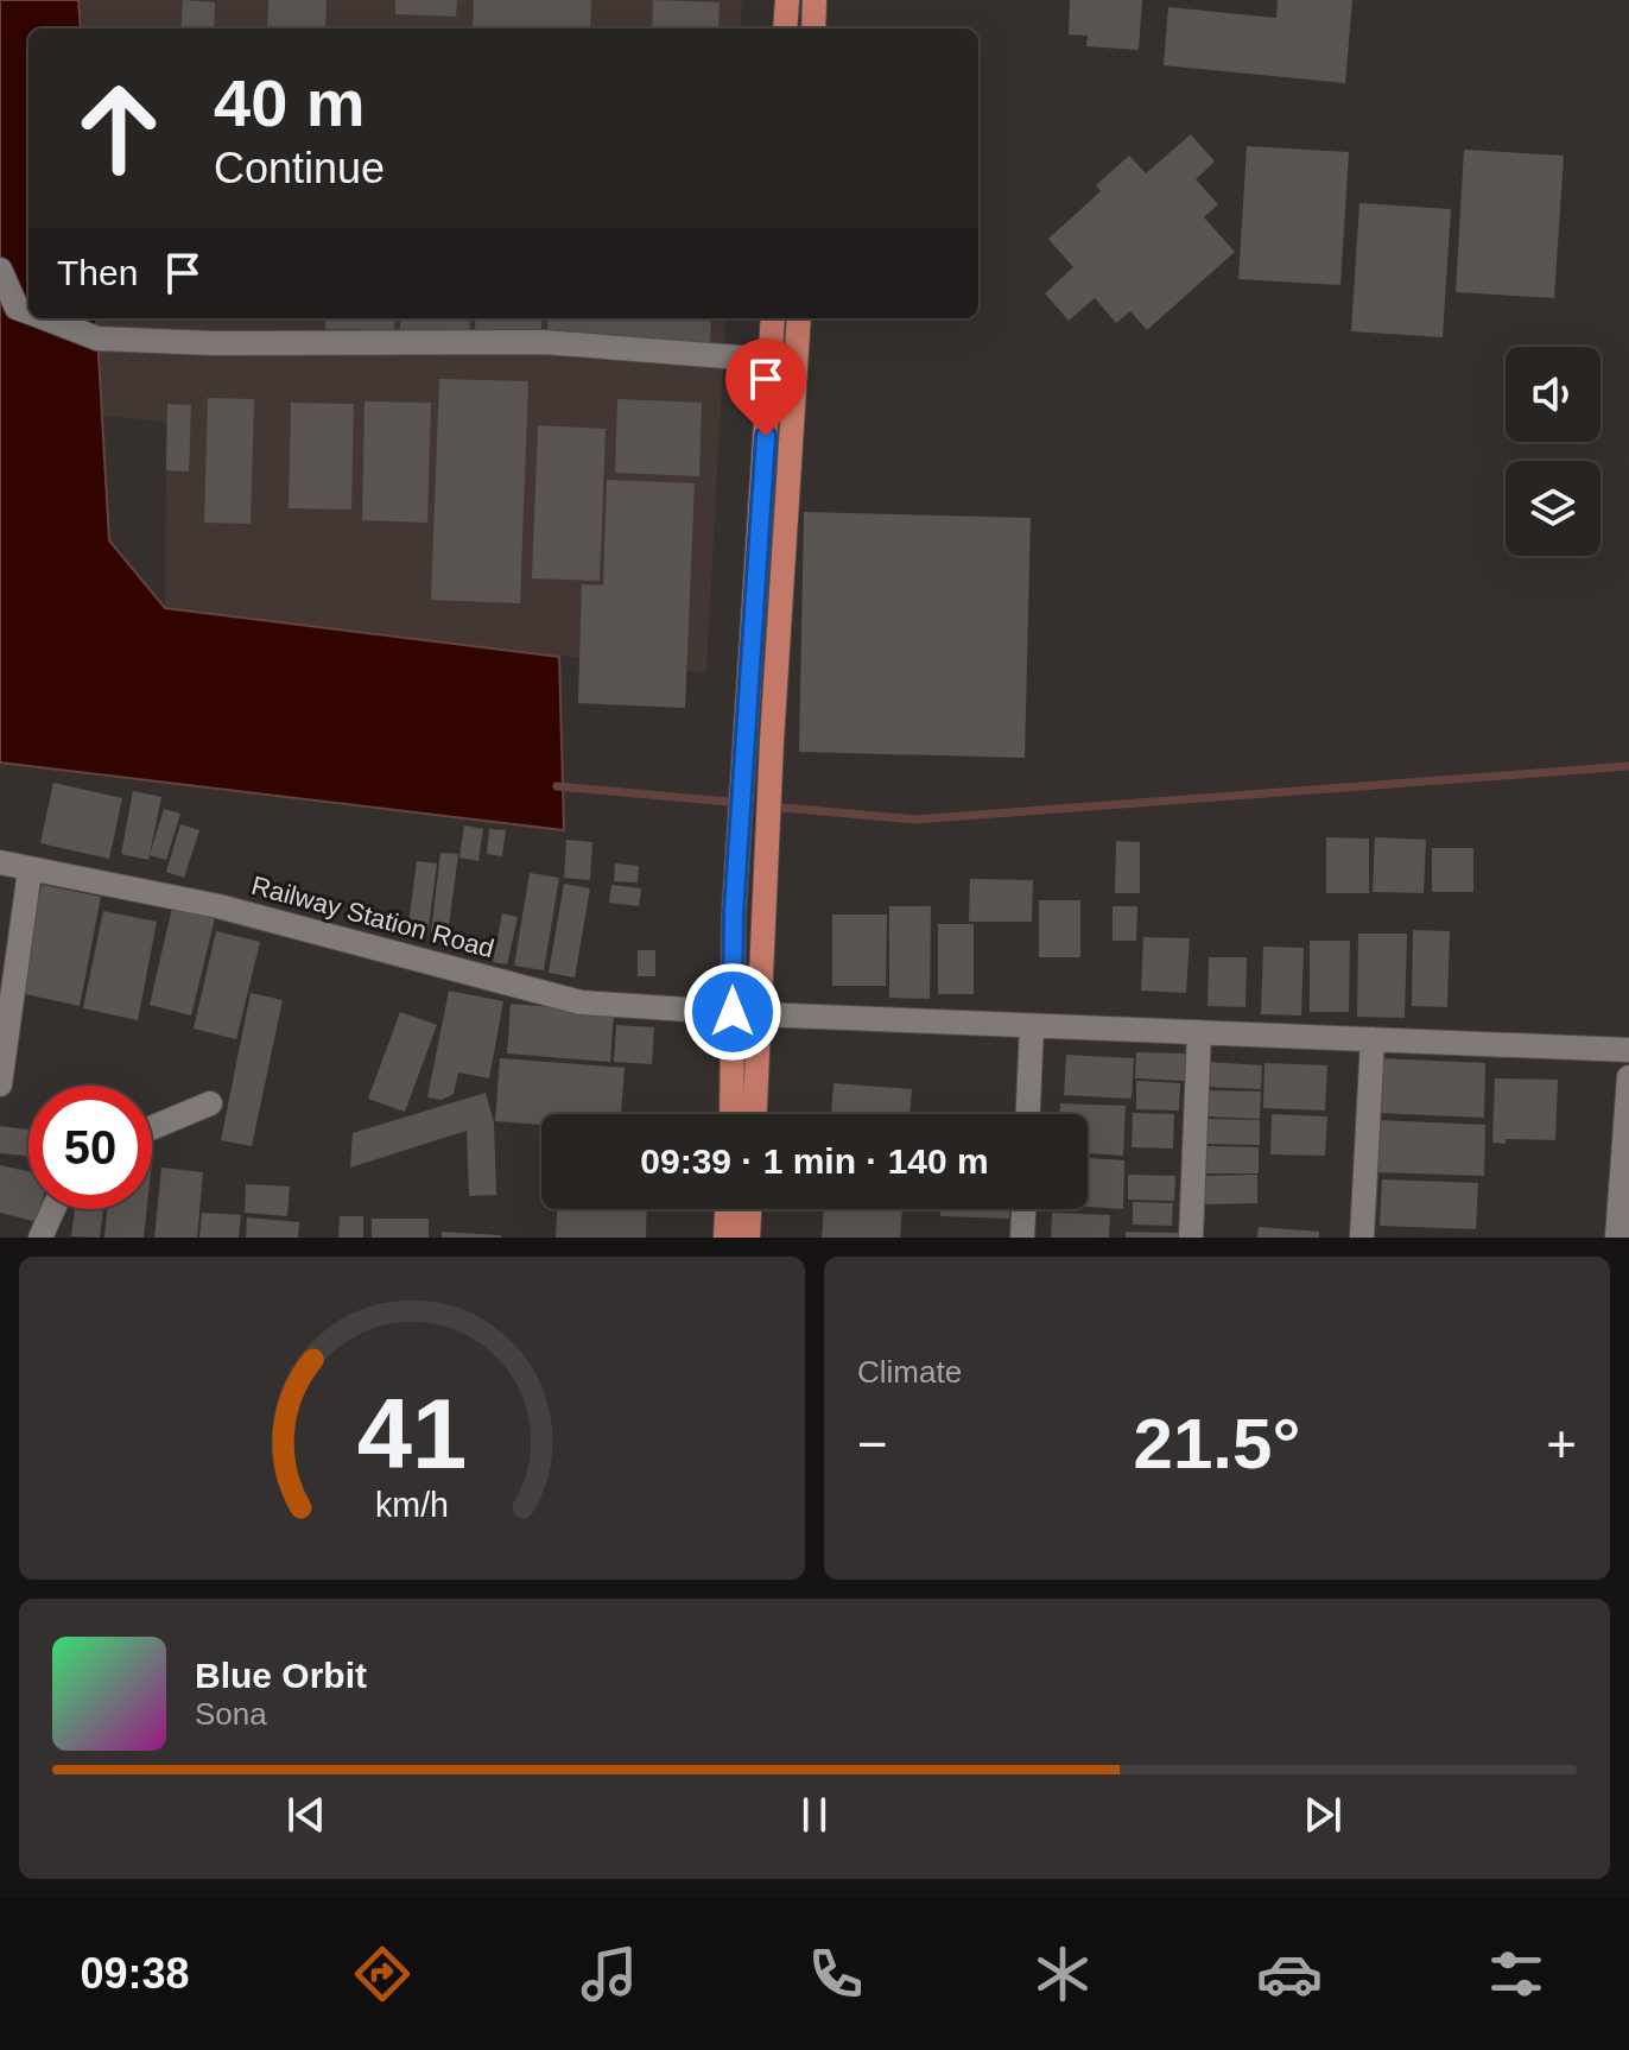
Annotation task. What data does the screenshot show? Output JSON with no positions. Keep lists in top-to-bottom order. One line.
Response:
{"streets":{"street":["Railway Station Road"]},"page":{"turn":["40 m","Continue"],"then":"Then","limit":"50","trip":"09:39 · 1 min · 140 m","tile":"Climate","heat":["−","21.5°","+"],"song":["Blue Orbit","Sona"],"tabs":"09:38","gauge":["41","km/h"]}}
